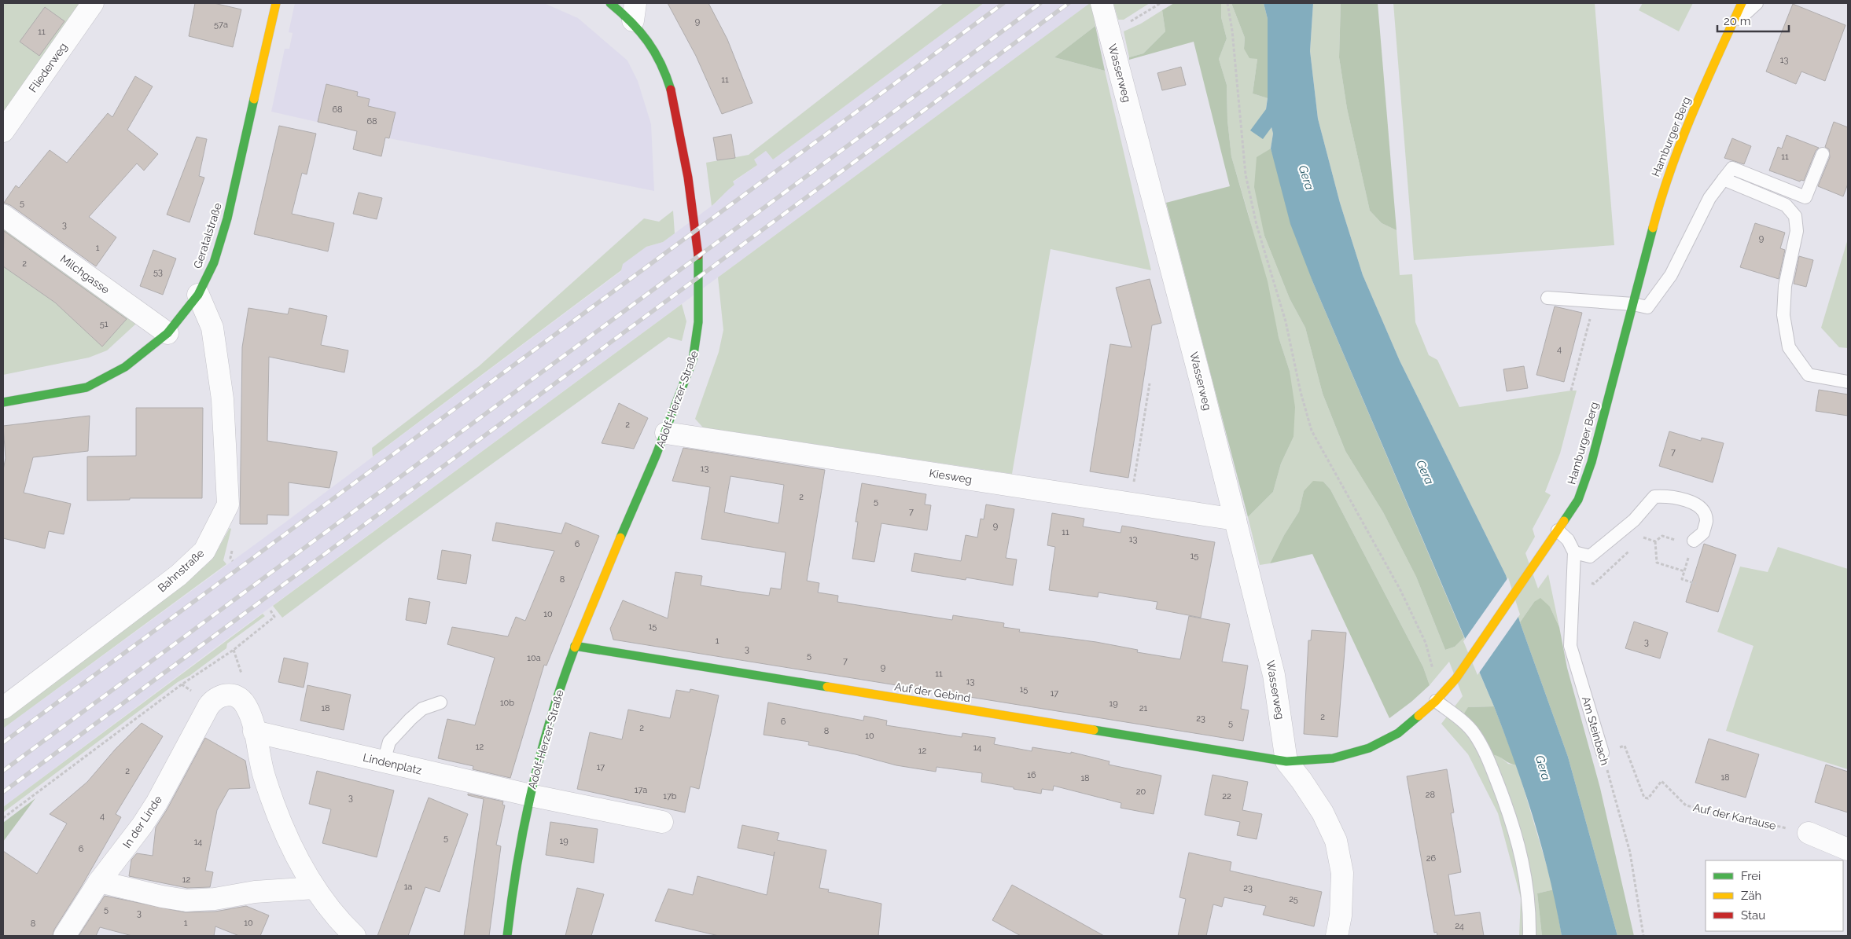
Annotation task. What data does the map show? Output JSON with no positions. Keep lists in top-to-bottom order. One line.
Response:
{"streets":{"street":["Fliederweg","Wasserweg","Hamburger Berg","Geratalstraße","Milchgasse","Adolf-Herzer-Straße","Kiesweg","Bahnstraße","Auf der Gebind","Lindenplatz","In der Linde"],"lane":["Am Steinbach"],"path":["Auf der Kartause"]},"crossings":[["Wasserweg","Hamburger Berg"],["Wasserweg","Kiesweg"],["Wasserweg","Auf der Gebind"],["Hamburger Berg","Auf der Gebind"],["Geratalstraße","Milchgasse"],["Geratalstraße","Bahnstraße"],["Adolf-Herzer-Straße","Kiesweg"],["Adolf-Herzer-Straße","Auf der Gebind"],["Adolf-Herzer-Straße","Lindenplatz"],["Am Steinbach","Auf der Kartause"],["Lindenplatz","In der Linde"]],"water":["Gera"],"house_numbers":["9","57a","11","13","11","68","68","11","5","3","9","1","2","53","51","4","2","7","13","2","5","7","9","11","13","6","15","8","10","15","1","3","3","5","10a","7","9","11","13","15","17","10b","19","18","21","2","23","6","5","2","8","10","12","14","12","17","2","16","18","18","17a","20","28","17b","22","3","4","5","19","14","6","26","12","1a","23","25","5","3","1","10","8","24"],"legend":["Frei","Zäh","Stau"],"scale_bar":"20 m"}
